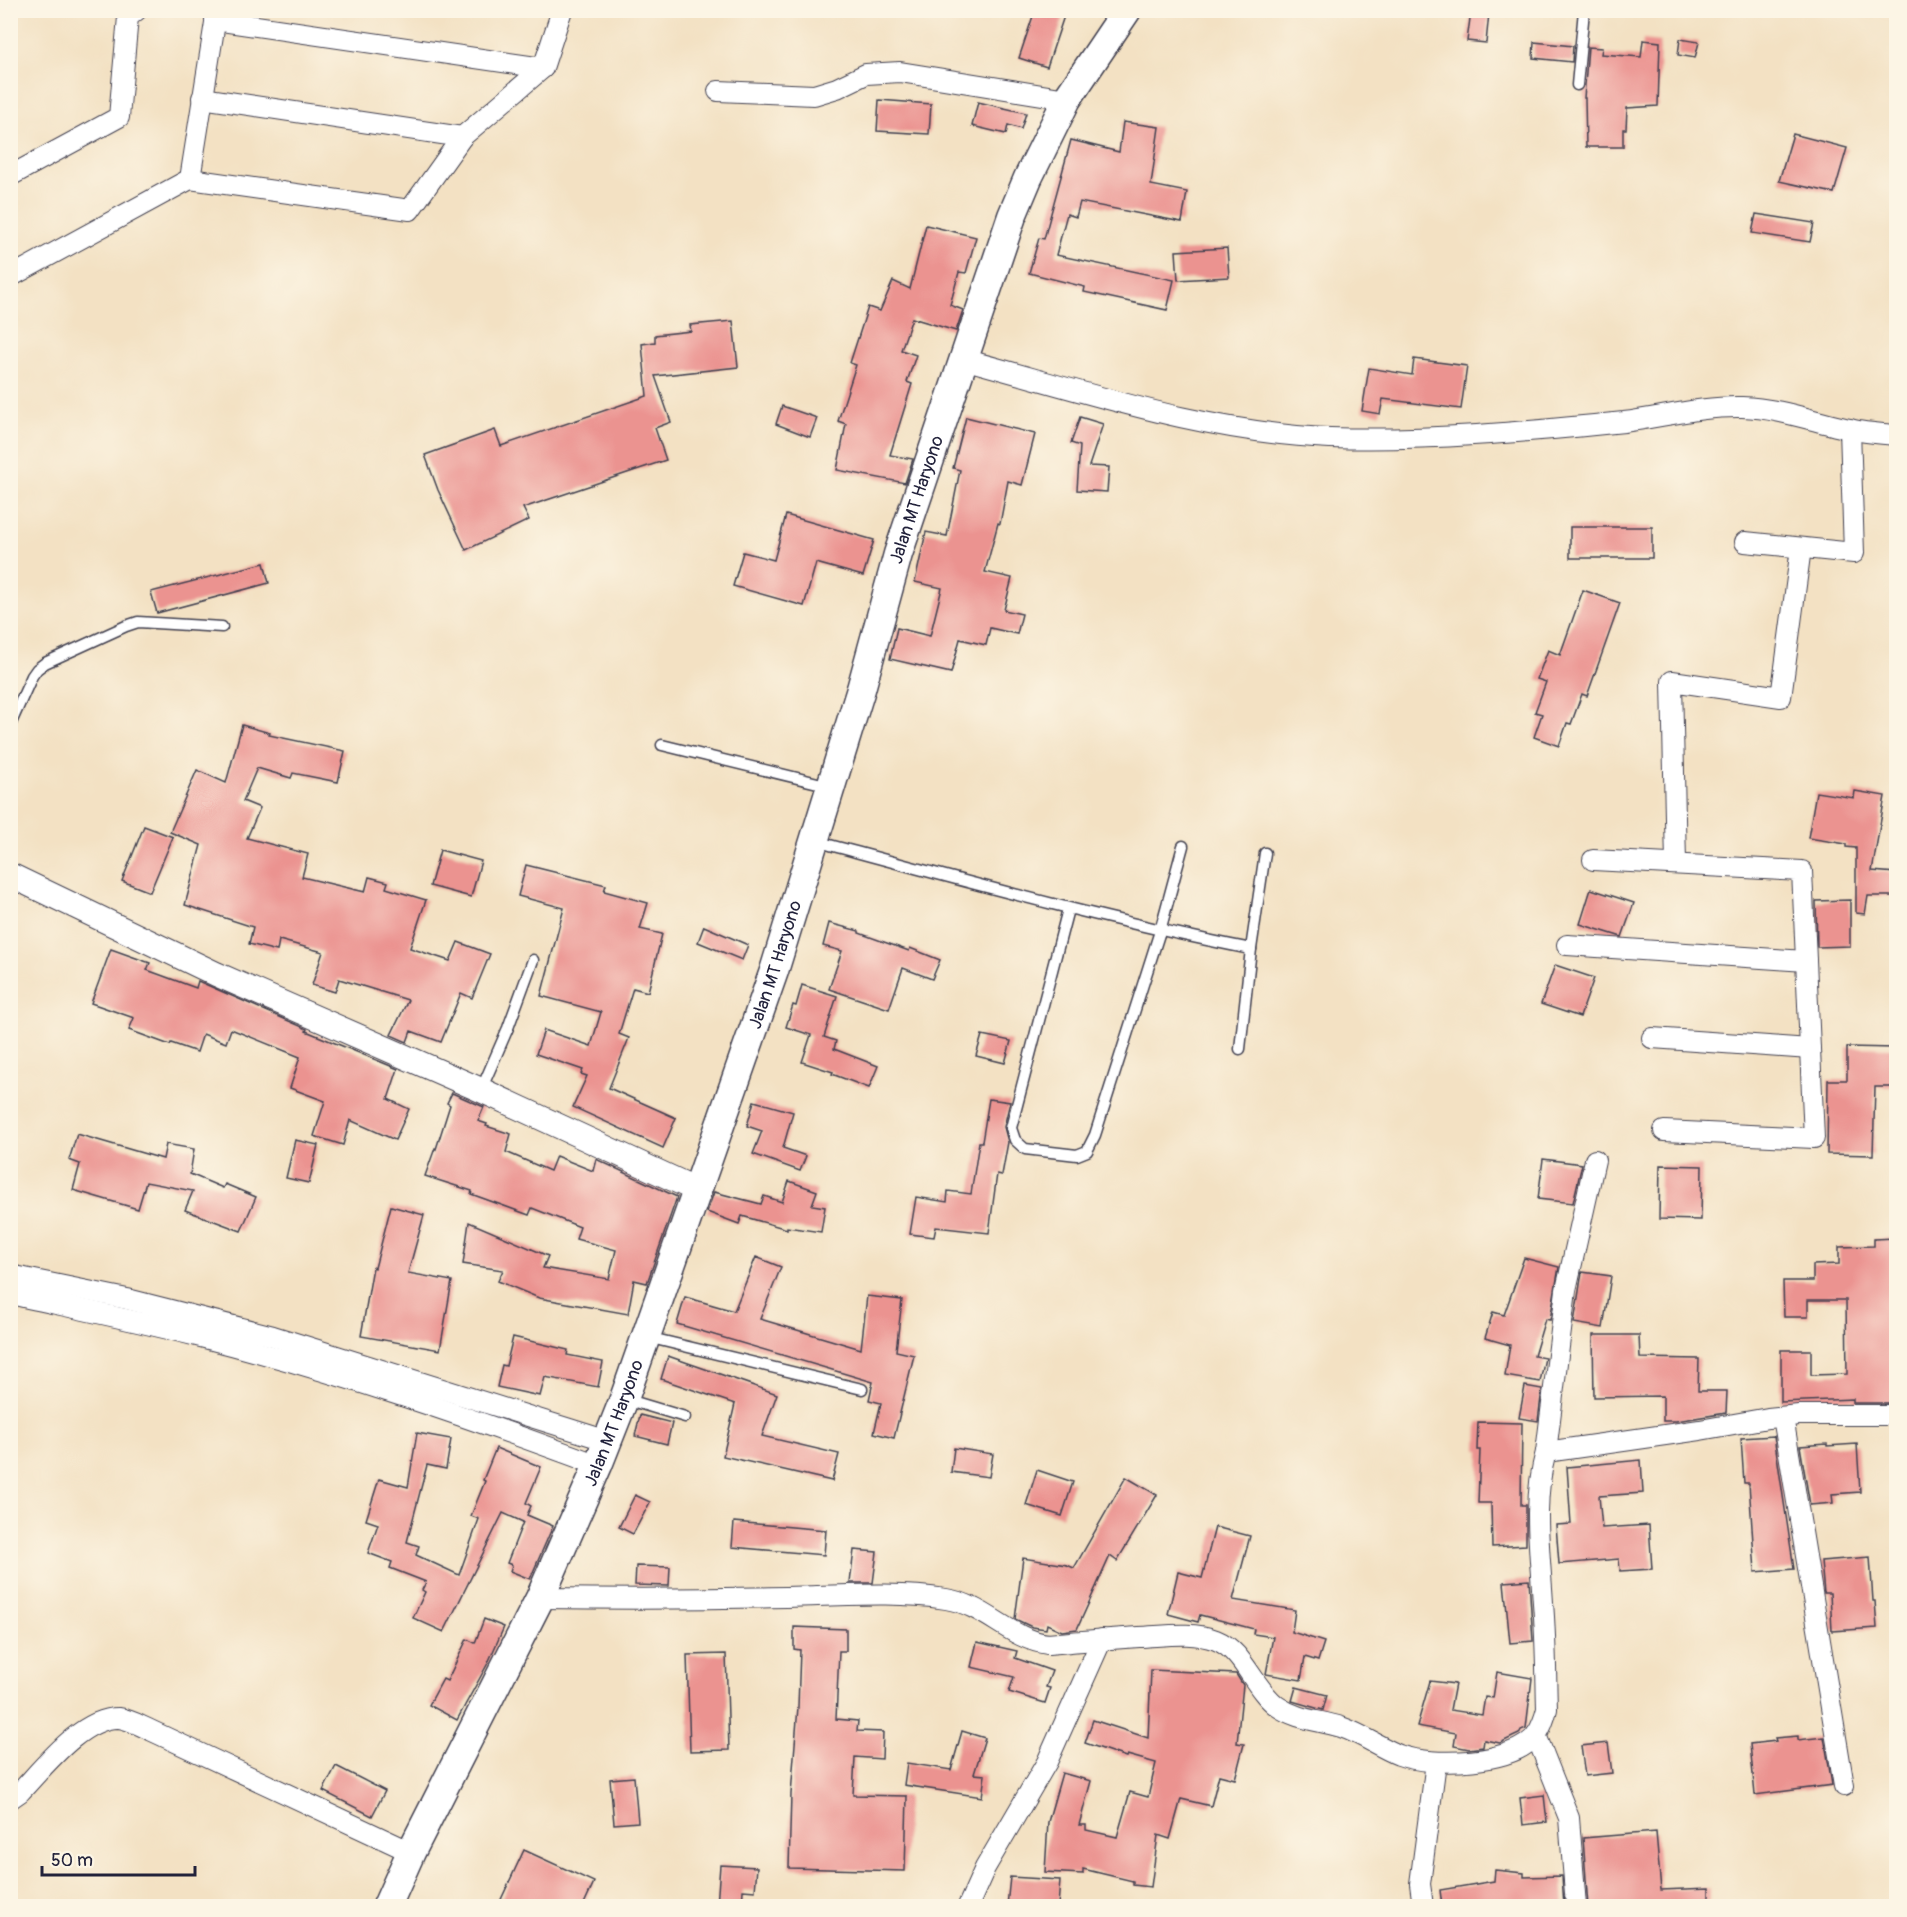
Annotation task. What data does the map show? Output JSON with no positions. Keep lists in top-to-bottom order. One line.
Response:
{"streets":{"main road":["Jalan MT Haryono"]},"scale_bar":"50 m"}
